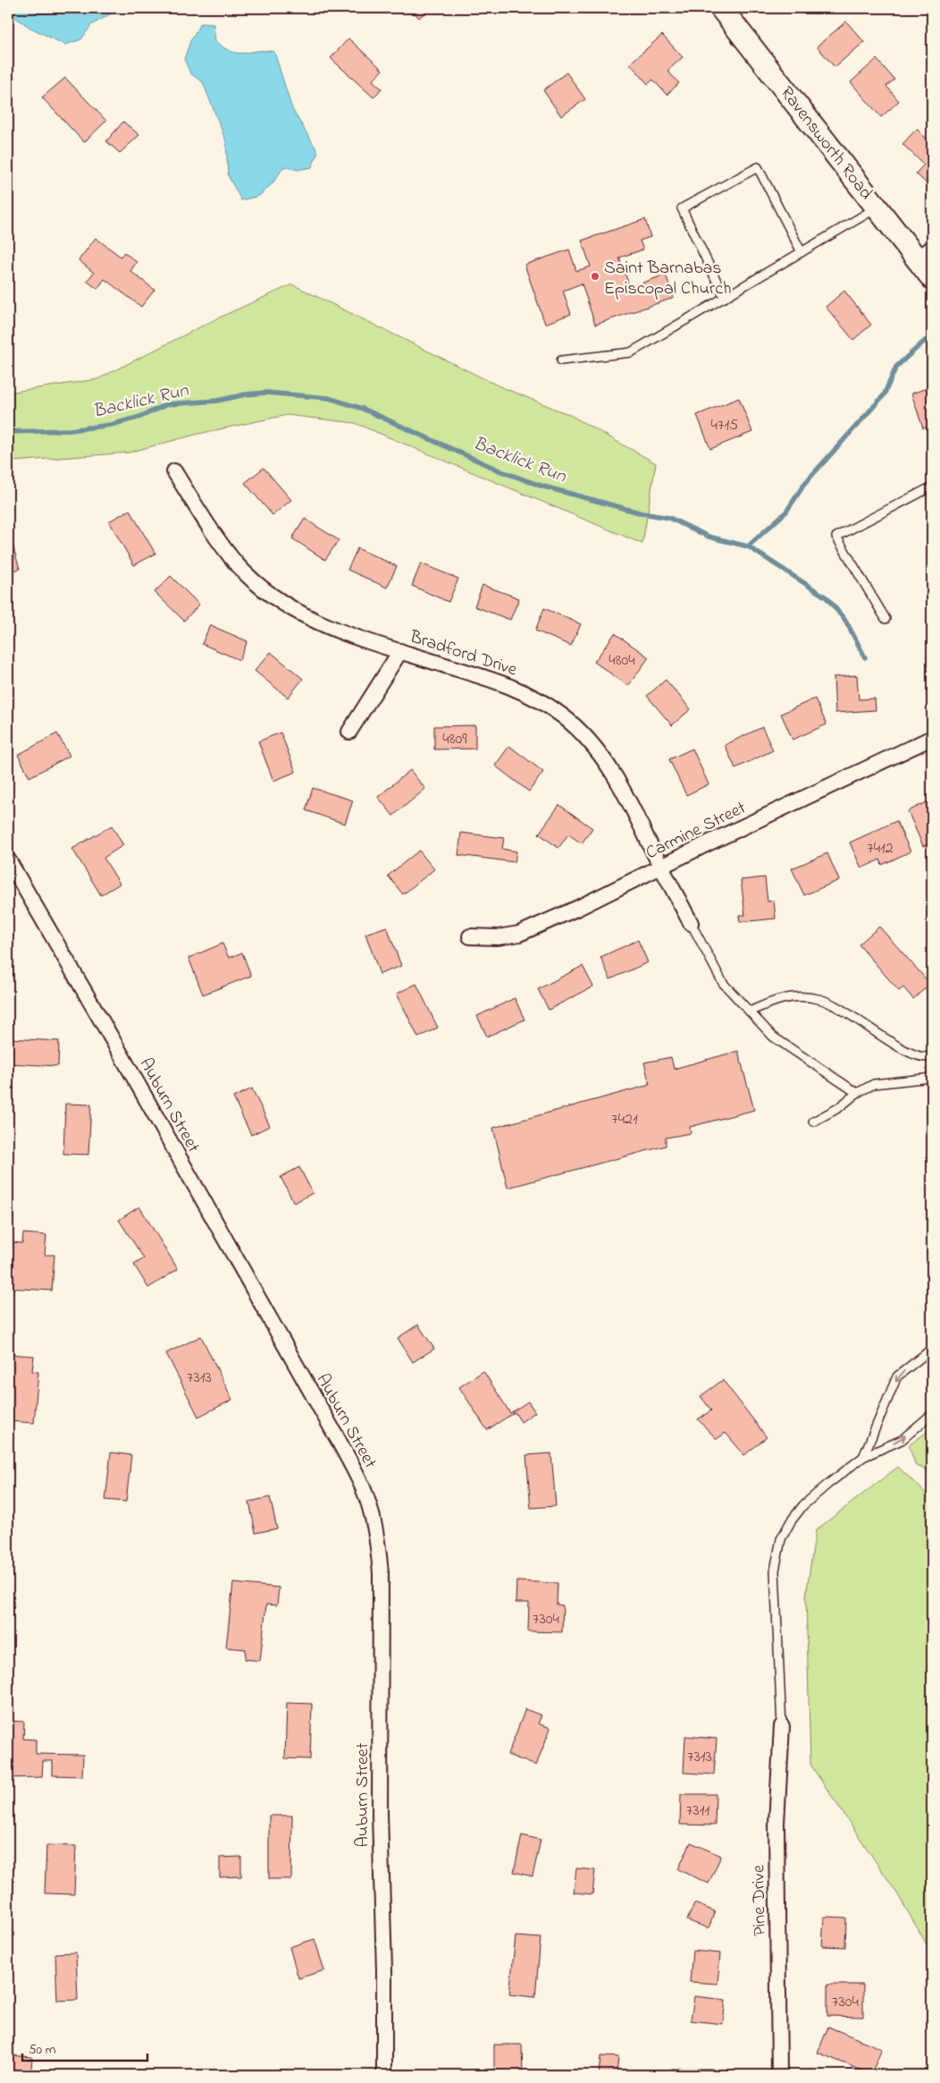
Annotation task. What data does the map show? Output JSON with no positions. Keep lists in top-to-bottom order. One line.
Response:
{"streets":{"main road":["Ravensworth Road"],"street":["Bradford Drive","Carmine Street","Auburn Street","Pine Drive"]},"crossings":[["Bradford Drive","Carmine Street"]],"water":["Backlick Run"],"places":["Saint Barnabas Episcopal Church"],"house_numbers":["4715","4804","4809","7412","7421","7313","7304","7313","7311","7304"],"scale_bar":"50 m"}
